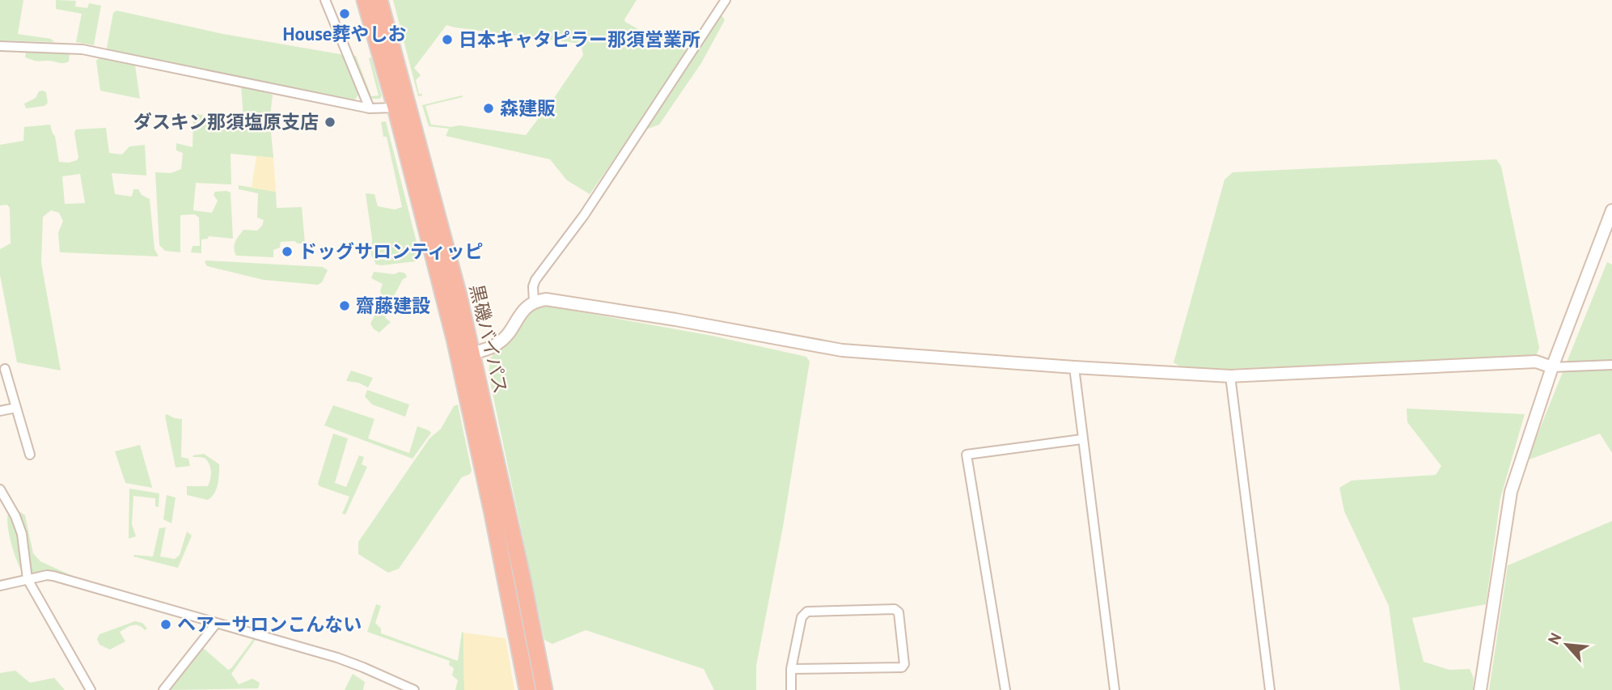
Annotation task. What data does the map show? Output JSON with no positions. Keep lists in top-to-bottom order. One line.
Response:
{"streets":{"highway":["黒磯バイパス"]},"places":["House葬やしお","日本キャタピラー那須営業所","森建販","ダスキン那須塩原支店","ドッグサロンティッピ","齋藤建設","ヘアーサロンこんない"],"north":"top left"}
